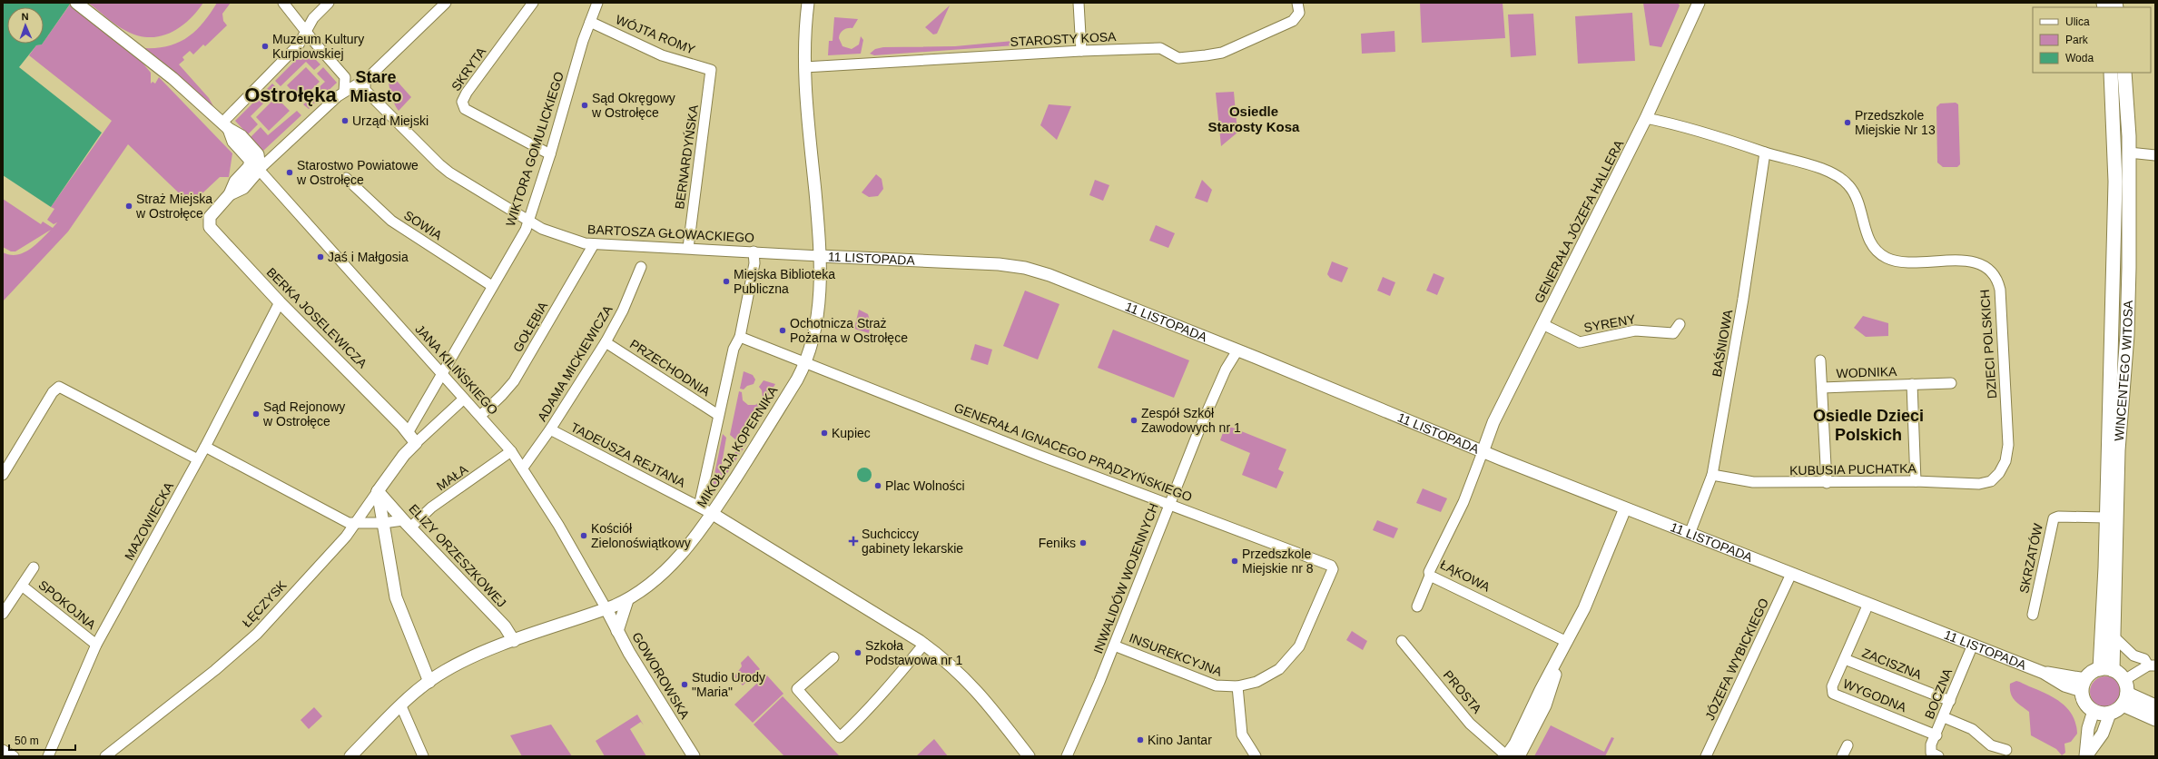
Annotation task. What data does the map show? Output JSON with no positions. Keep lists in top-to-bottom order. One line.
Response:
{"streets":{"main road":["WINCENTEGO WITOSA"],"street":["WÓJTA ROMY","STAROSTY KOSA","SKRYTA","WIKTORA GOMULICKIEGO","BERNARDYŃSKA","GENERAŁA JÓZEFA HALLERA","SOWIA","BARTOSZA GŁOWACKIEGO","11 LISTOPADA","BERKA JOSELEWICZA","SYRENY","GOŁĘBIA","BAŚNIOWA","DZIECI POLSKICH","ADAMA MICKIEWICZA","PRZECHODNIA","JANA KILIŃSKIEGO","WODNIKA","MIKOŁAJA KOPERNIKA","GENERAŁA IGNACEGO PRĄDZYŃSKIEGO","TADEUSZA REJTANA","KUBUSIA PUCHATKA","MAŁA","MAZOWIECKA","ELIZY ORZESZKOWEJ","SKRZATÓW","ŁĄKOWA","INWALIDÓW WOJENNYCH","ŁĘCZYSK","SPOKOJNA","INSUREKCYJNA","JÓZEFA WYBICKIEGO","ZACISZNA","GOWOROWSKA","PROSTA","BOCZNA","WYGODNA"]},"crossings":[["WÓJTA ROMY","WIKTORA GOMULICKIEGO"],["WÓJTA ROMY","BERNARDYŃSKA"],["STAROSTY KOSA","MIKOŁAJA KOPERNIKA"],["SKRYTA","WIKTORA GOMULICKIEGO"],["WIKTORA GOMULICKIEGO","SOWIA"],["WIKTORA GOMULICKIEGO","BARTOSZA GŁOWACKIEGO"],["WIKTORA GOMULICKIEGO","BERKA JOSELEWICZA"],["WIKTORA GOMULICKIEGO","JANA KILIŃSKIEGO"],["BERNARDYŃSKA","BARTOSZA GŁOWACKIEGO"],["GENERAŁA JÓZEFA HALLERA","11 LISTOPADA"],["GENERAŁA JÓZEFA HALLERA","SYRENY"],["GENERAŁA JÓZEFA HALLERA","DZIECI POLSKICH"],["GENERAŁA JÓZEFA HALLERA","ŁĄKOWA"],["BARTOSZA GŁOWACKIEGO","11 LISTOPADA"],["BARTOSZA GŁOWACKIEGO","GOŁĘBIA"],["BARTOSZA GŁOWACKIEGO","MIKOŁAJA KOPERNIKA"],["11 LISTOPADA","BAŚNIOWA"],["11 LISTOPADA","WINCENTEGO WITOSA"],["11 LISTOPADA","MIKOŁAJA KOPERNIKA"],["11 LISTOPADA","ŁĄKOWA"],["11 LISTOPADA","INWALIDÓW WOJENNYCH"],["11 LISTOPADA","JÓZEFA WYBICKIEGO"],["11 LISTOPADA","BOCZNA"],["11 LISTOPADA","WYGODNA"],["BERKA JOSELEWICZA","JANA KILIŃSKIEGO"],["BERKA JOSELEWICZA","MAZOWIECKA"],["BERKA JOSELEWICZA","ŁĘCZYSK"],["GOŁĘBIA","JANA KILIŃSKIEGO"],["BAŚNIOWA","DZIECI POLSKICH"],["BAŚNIOWA","KUBUSIA PUCHATKA"],["DZIECI POLSKICH","KUBUSIA PUCHATKA"],["ADAMA MICKIEWICZA","PRZECHODNIA"],["ADAMA MICKIEWICZA","JANA KILIŃSKIEGO"],["ADAMA MICKIEWICZA","TADEUSZA REJTANA"],["PRZECHODNIA","MIKOŁAJA KOPERNIKA"],["JANA KILIŃSKIEGO","MIKOŁAJA KOPERNIKA"],["JANA KILIŃSKIEGO","MAŁA"],["JANA KILIŃSKIEGO","GOWOROWSKA"],["WINCENTEGO WITOSA","SKRZATÓW"],["WODNIKA","KUBUSIA PUCHATKA"],["MIKOŁAJA KOPERNIKA","GENERAŁA IGNACEGO PRĄDZYŃSKIEGO"],["MIKOŁAJA KOPERNIKA","TADEUSZA REJTANA"],["MIKOŁAJA KOPERNIKA","ELIZY ORZESZKOWEJ"],["MIKOŁAJA KOPERNIKA","GOWOROWSKA"],["GENERAŁA IGNACEGO PRĄDZYŃSKIEGO","INWALIDÓW WOJENNYCH"],["GENERAŁA IGNACEGO PRĄDZYŃSKIEGO","INSUREKCYJNA"],["MAŁA","ELIZY ORZESZKOWEJ"],["MAZOWIECKA","SPOKOJNA"],["ELIZY ORZESZKOWEJ","ŁĘCZYSK"],["INWALIDÓW WOJENNYCH","INSUREKCYJNA"],["ZACISZNA","BOCZNA"],["ZACISZNA","WYGODNA"],["BOCZNA","WYGODNA"]],"districts":["Stare Miasto","Ostrołęka","Osiedle Starosty Kosa","Osiedle Dzieci Polskich"],"places":{"other":["Muzeum Kultury Kurpiowskiej","Sąd Okręgowy w Ostrołęce","Urząd Miejski","Przedszkole Miejskie Nr 13","Starostwo Powiatowe w Ostrołęce","Straż Miejska w Ostrołęce","Jaś i Małgosia","Miejska Biblioteka Publiczna","Ochotnicza Straż Pożarna w Ostrołęce","Sąd Rejonowy w Ostrołęce","Zespół Szkół Zawodowych nr 1","Kupiec","Plac Wolności","Kościół Zielonoświątkowy","Feniks","Przedszkole Miejskie nr 8","Szkoła Podstawowa nr 1","Studio Urody \"Maria\"","Kino Jantar"],"health":["Suchciccy gabinety lekarskie"]},"legend":["Ulica","Park","Woda"],"scale_bar":"50 m","north":"top"}
